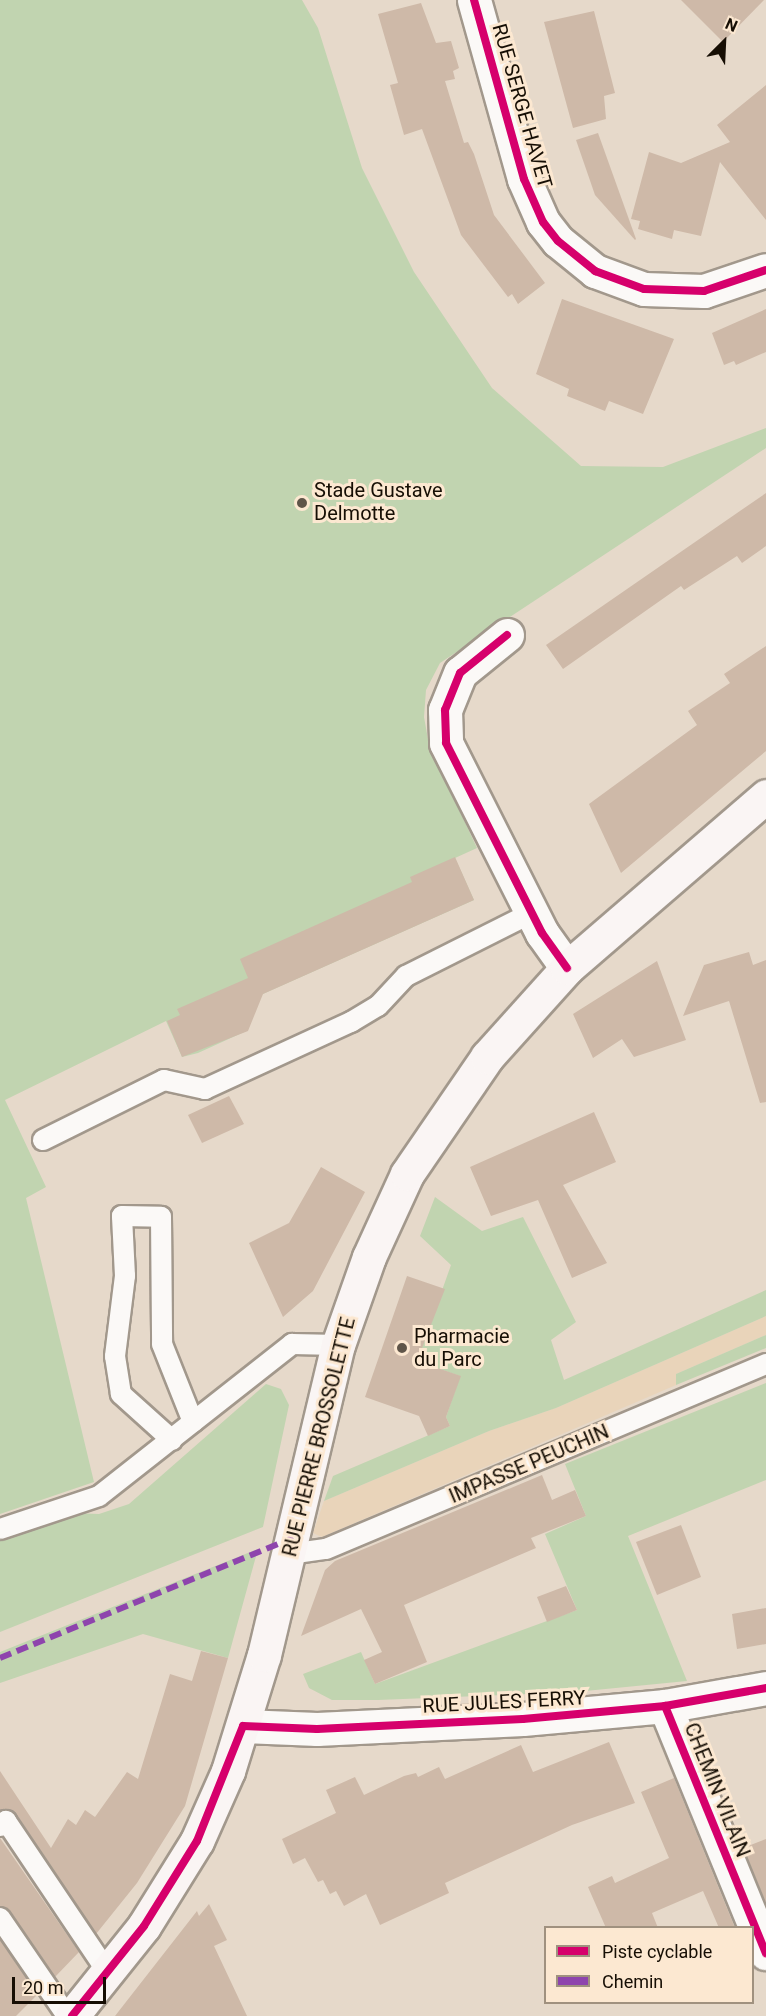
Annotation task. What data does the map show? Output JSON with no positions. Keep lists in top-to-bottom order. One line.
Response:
{"streets":{"main road":["RUE PIERRE BROSSOLETTE"],"street":["RUE SERGE HAVET","RUE JULES FERRY","CHEMIN VILAIN"],"lane":["IMPASSE PEUCHIN"]},"crossings":[["RUE PIERRE BROSSOLETTE","IMPASSE PEUCHIN"],["RUE PIERRE BROSSOLETTE","RUE JULES FERRY"],["RUE JULES FERRY","CHEMIN VILAIN"]],"places":["Stade Gustave Delmotte","Pharmacie du Parc"],"legend":["Piste cyclable","Chemin"],"scale_bar":"20 m","north":"top right"}
